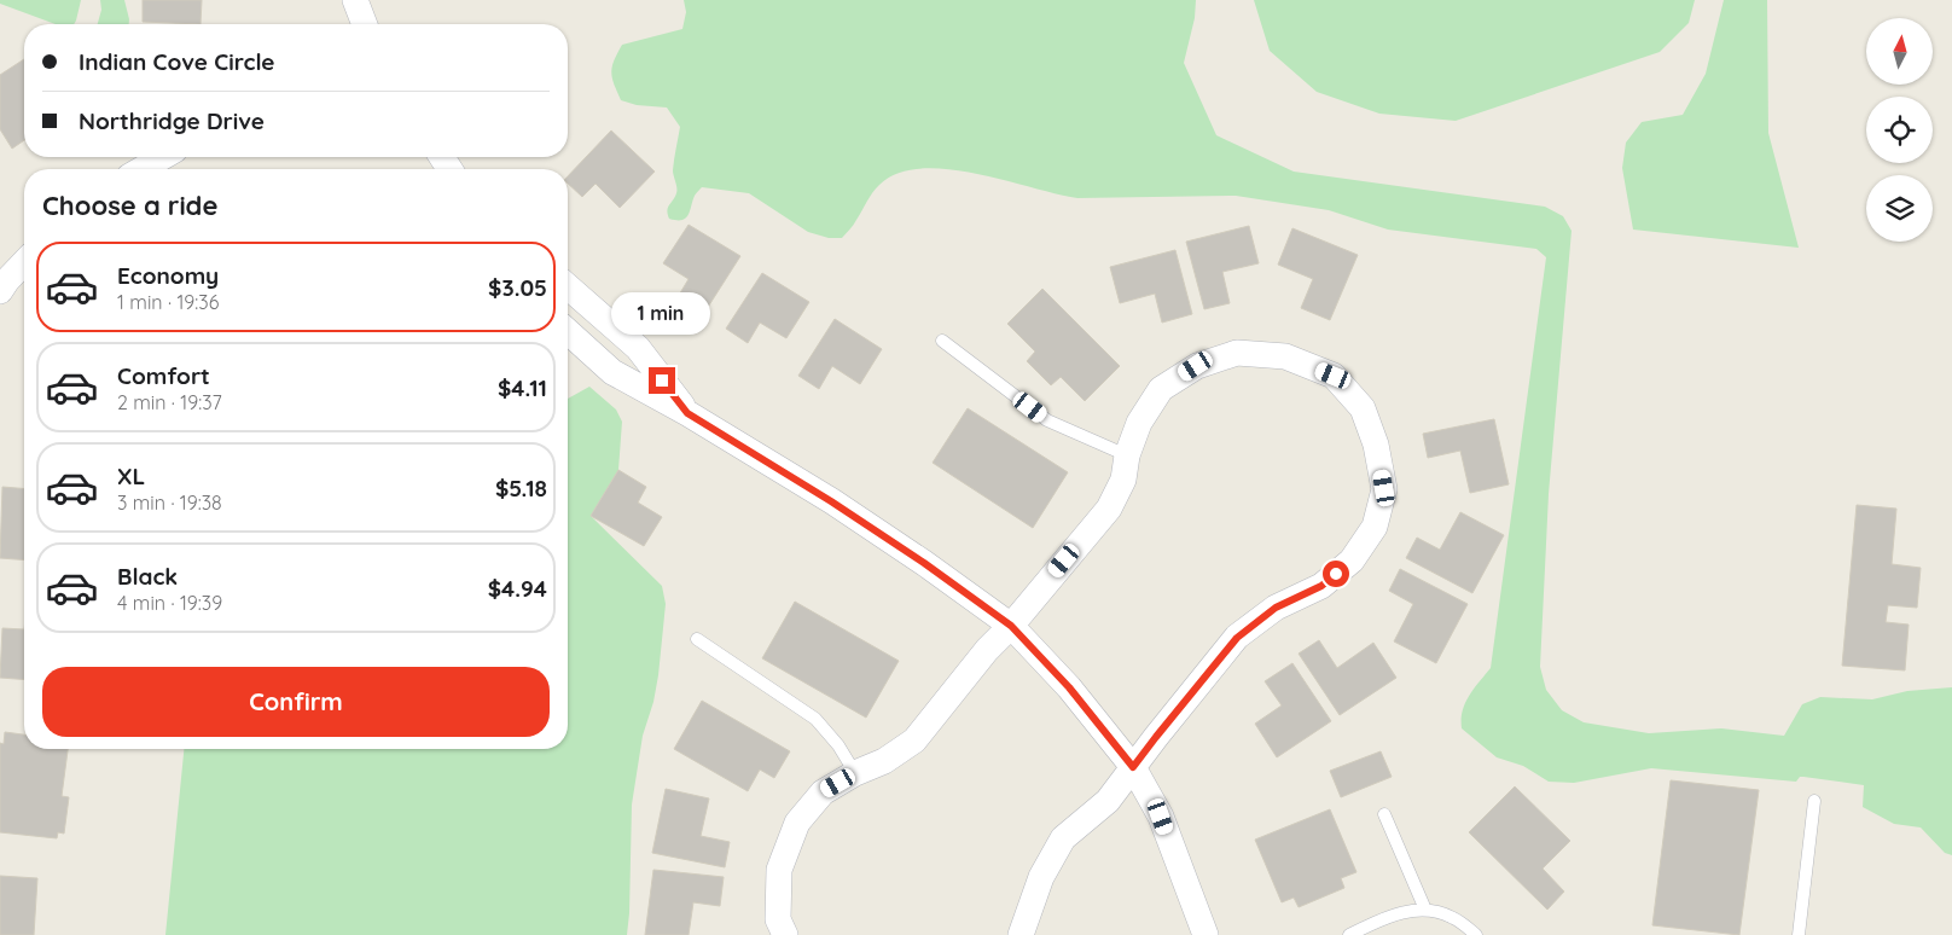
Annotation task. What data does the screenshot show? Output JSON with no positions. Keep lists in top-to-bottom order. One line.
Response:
{"north":"top","page":{"banner":["Indian Cove Circle","Northridge Drive"],"heading":"Choose a ride","list":[{"name":"Economy","note":"1 min · 19:36","value":"$3.05"},{"name":"Comfort","note":"2 min · 19:37","value":"$4.11"},{"name":"XL","note":"3 min · 19:38","value":"$5.18"},{"name":"Black","note":"4 min · 19:39","value":"$4.94"}],"bubble":"1 min","buttons":"Confirm"}}
